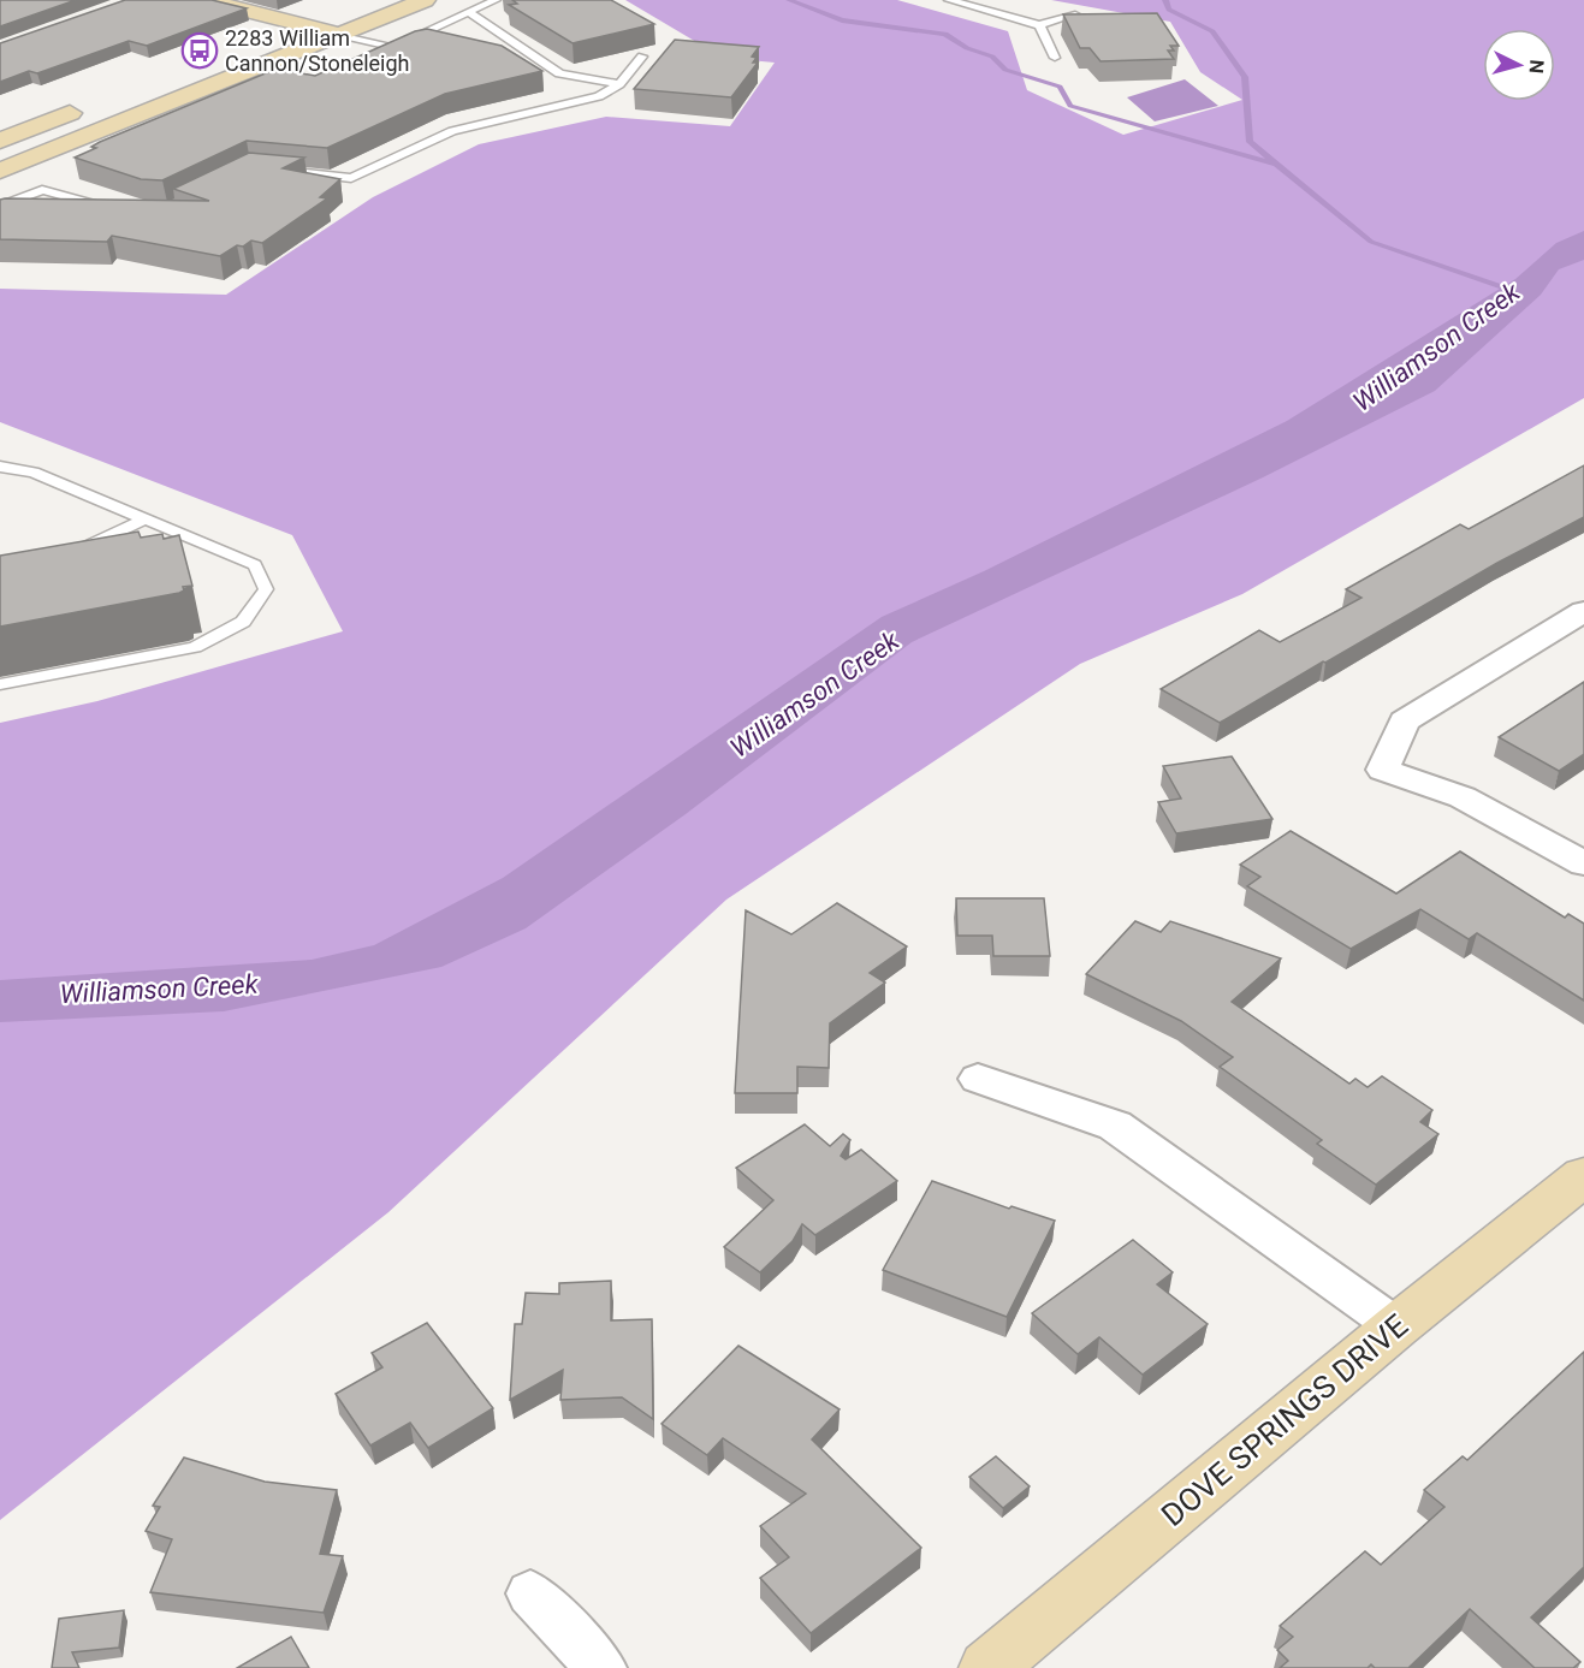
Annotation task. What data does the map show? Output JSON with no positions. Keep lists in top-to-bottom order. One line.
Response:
{"streets":{"main road":["DOVE SPRINGS DRIVE"]},"water":["Williamson Creek"],"places":{"bus stop":["2283 William Cannon/Stoneleigh"]},"north":"right"}
